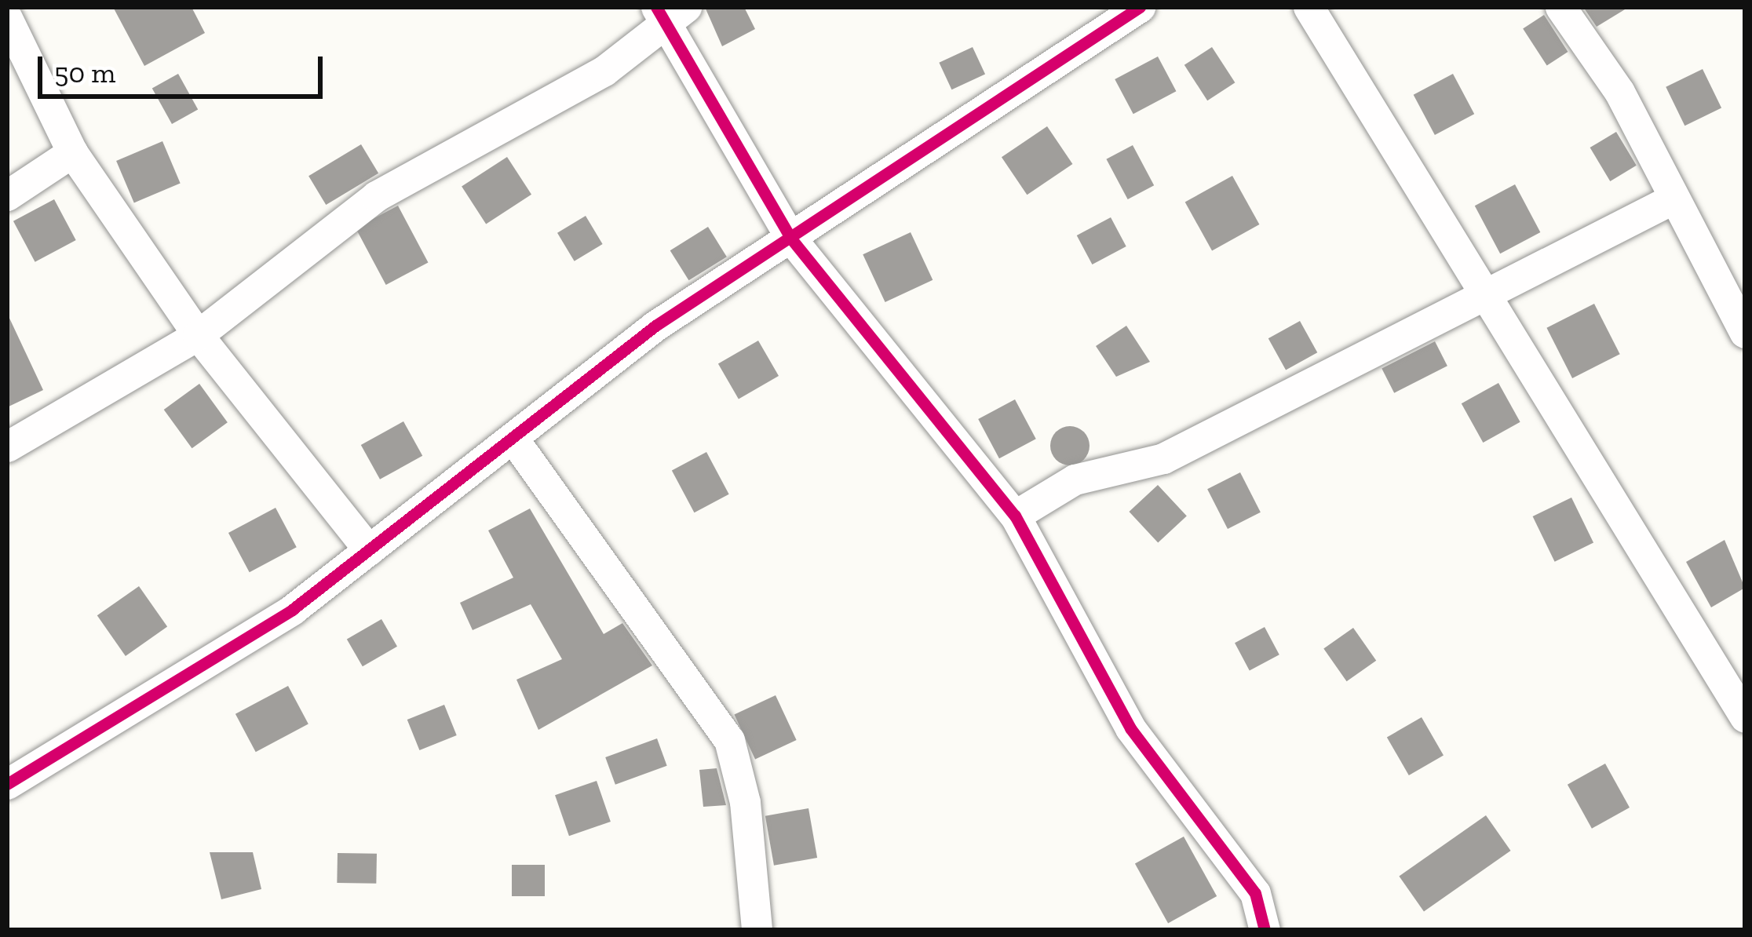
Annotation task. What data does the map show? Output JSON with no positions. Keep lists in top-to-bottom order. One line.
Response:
{"scale_bar":"50 m"}
